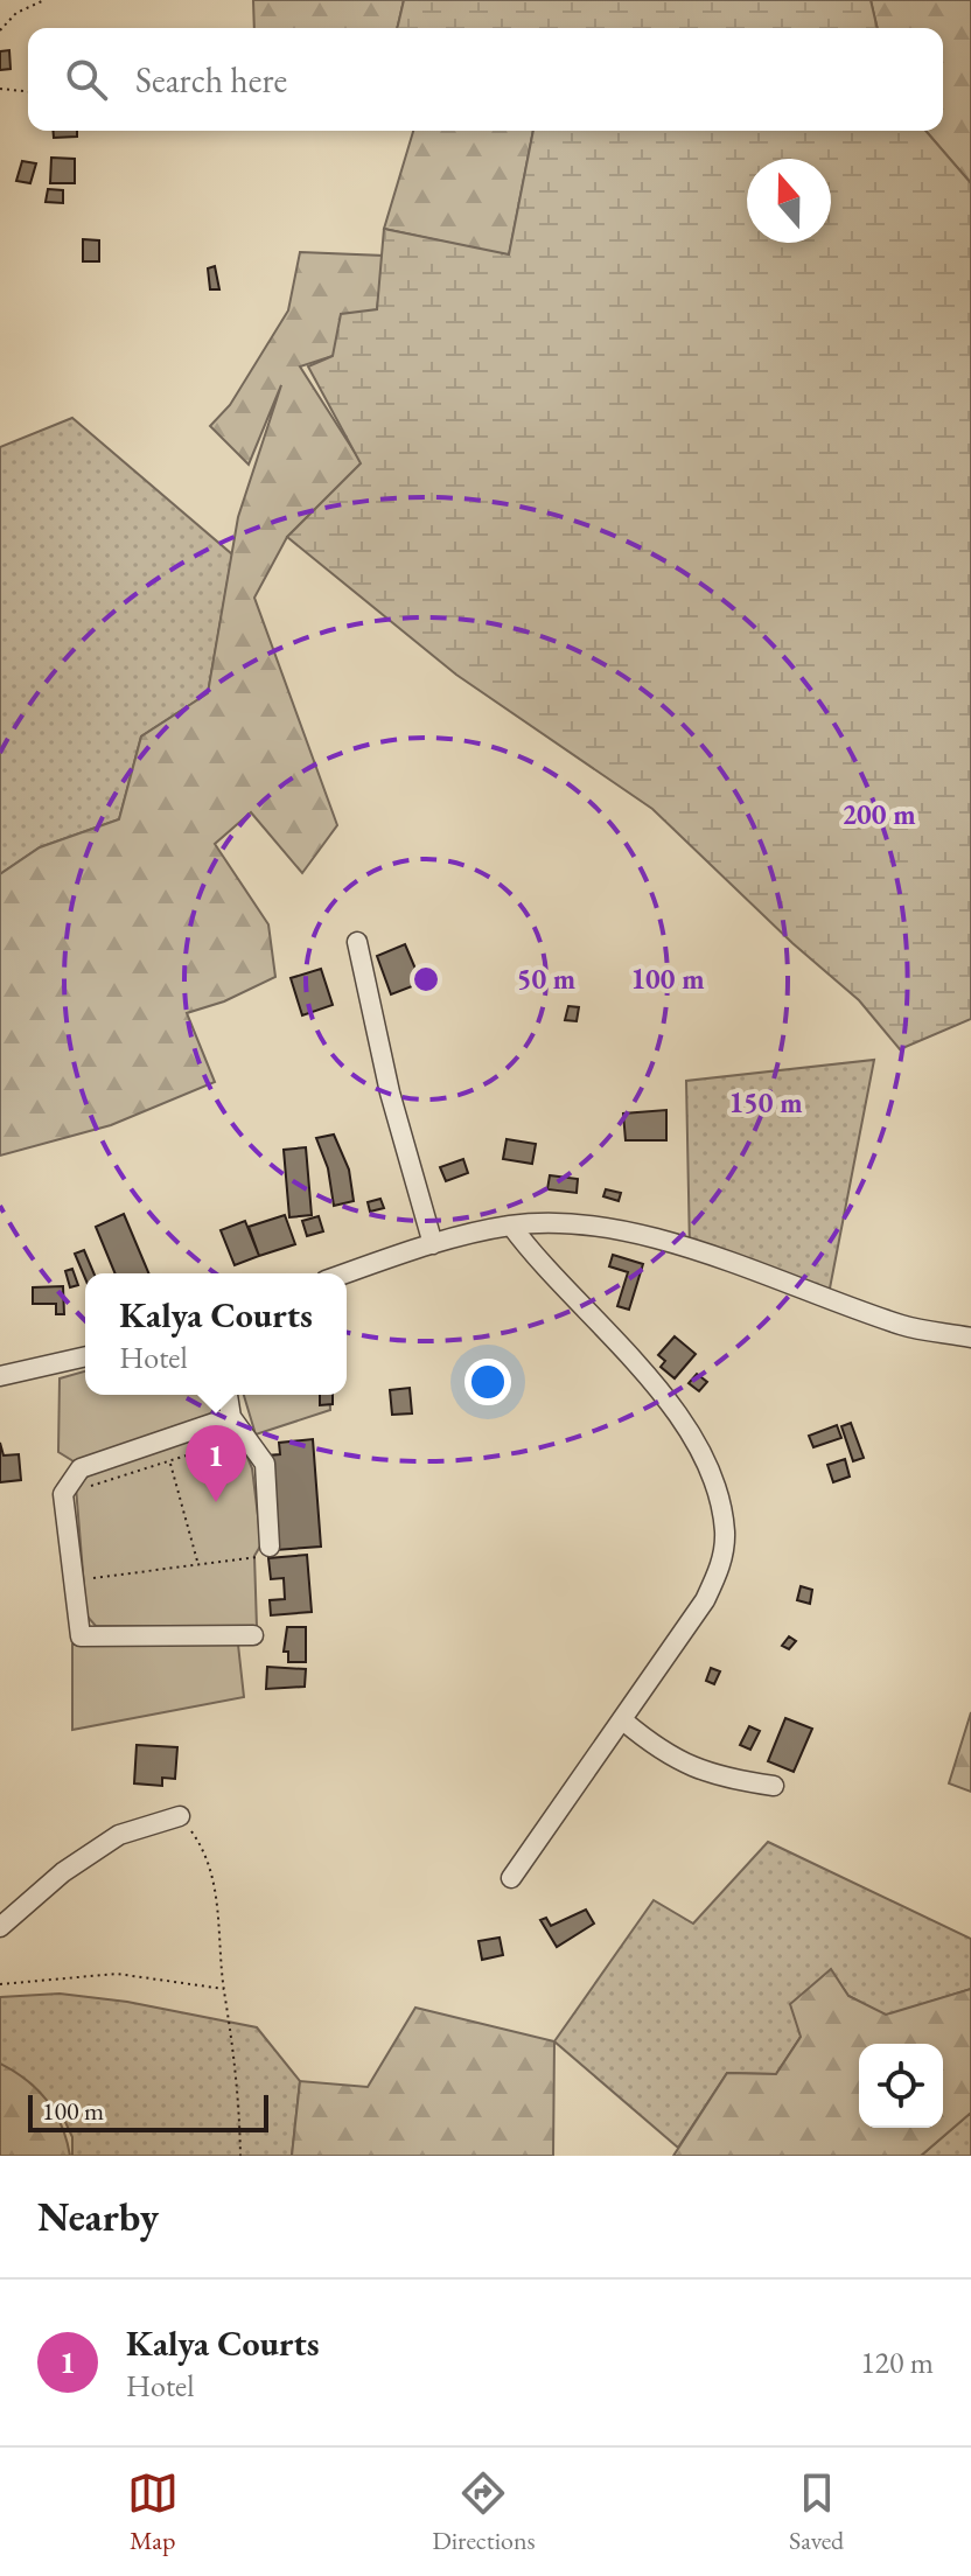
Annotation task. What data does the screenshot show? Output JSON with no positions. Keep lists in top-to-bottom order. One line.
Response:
{"scale_bar":"100 m","north":"top","page":{"search":"Search here","popup":["Kalya Courts","Hotel"],"pins":"1","scale":"100 m","heading":"Nearby","list":[{"mark":"1","name":"Kalya Courts","note":"Hotel","value":"120 m"}],"nav":["Map","Directions","Saved"]},"rings":["200 m","50 m","100 m","150 m"]}
